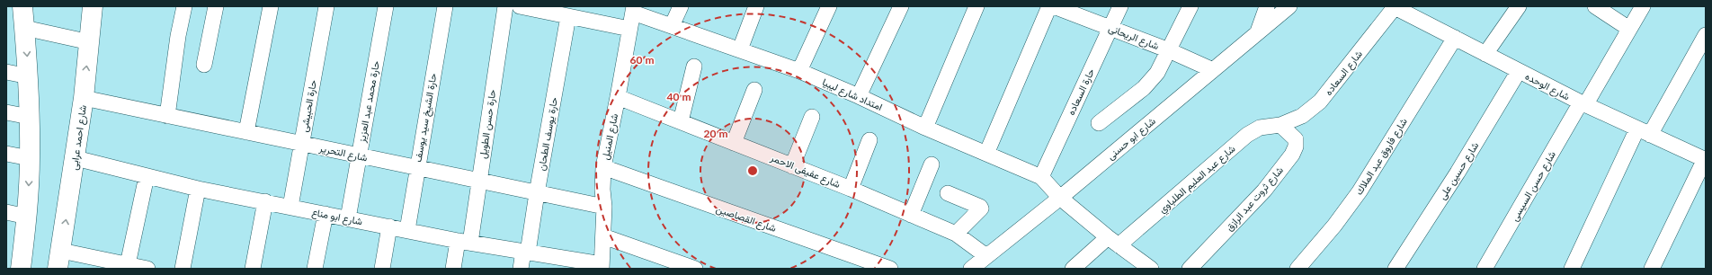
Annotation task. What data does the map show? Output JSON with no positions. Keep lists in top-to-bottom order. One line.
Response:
{"streets":{"street":["شارع الريحانى","شارع السعاده","شارع الوحده","حارة السعاده","امتداد شارع ليبيا","حارة محمد عبد العزيز","حارة الحبيشى","حارة الشيخ سيد يوسف","حارة حسن الطويل","حارة يوسف الطحان","شارع المنيل","شارع احمد عرابى","شارع ابو حسنى","شارع التحرير","شارع فاروق عبد الملاك","شارع عفيفى الاحمر","شارع حسين على","شارع عبد العليم الطلباوي","شارع حسن السيسى","شارع ثروت عبد الرازق","شارع ابو مناع","شارع القصاصين"]},"crossings":[["شارع الريحانى","حارة السعاده"],["شارع الريحانى","شارع ابو حسنى"],["شارع السعاده","شارع الوحده"],["شارع السعاده","شارع عبد العليم الطلباوي"],["شارع السعاده","شارع ثروت عبد الرازق"],["شارع الوحده","شارع فاروق عبد الملاك"],["شارع الوحده","شارع حسين على"],["شارع الوحده","شارع حسن السيسى"],["حارة السعاده","امتداد شارع ليبيا"],["امتداد شارع ليبيا","شارع المنيل"],["امتداد شارع ليبيا","شارع ابو حسنى"],["امتداد شارع ليبيا","شارع عبد العليم الطلباوي"],["حارة محمد عبد العزيز","شارع التحرير"],["حارة محمد عبد العزيز","شارع ابو مناع"],["حارة الحبيشى","شارع التحرير"],["حارة الحبيشى","شارع ابو مناع"],["حارة الشيخ سيد يوسف","شارع التحرير"],["حارة الشيخ سيد يوسف","شارع ابو مناع"],["حارة حسن الطويل","شارع التحرير"],["حارة حسن الطويل","شارع ابو مناع"],["حارة يوسف الطحان","شارع التحرير"],["حارة يوسف الطحان","شارع ابو مناع"],["شارع المنيل","شارع التحرير"],["شارع المنيل","شارع عفيفى الاحمر"],["شارع المنيل","شارع ابو مناع"],["شارع المنيل","شارع القصاصين"],["شارع احمد عرابى","شارع التحرير"],["شارع احمد عرابى","شارع ابو مناع"],["شارع ابو حسنى","شارع عفيفى الاحمر"],["شارع عبد العليم الطلباوي","شارع ثروت عبد الرازق"]],"rings":["60 m","40 m","20 m"]}
